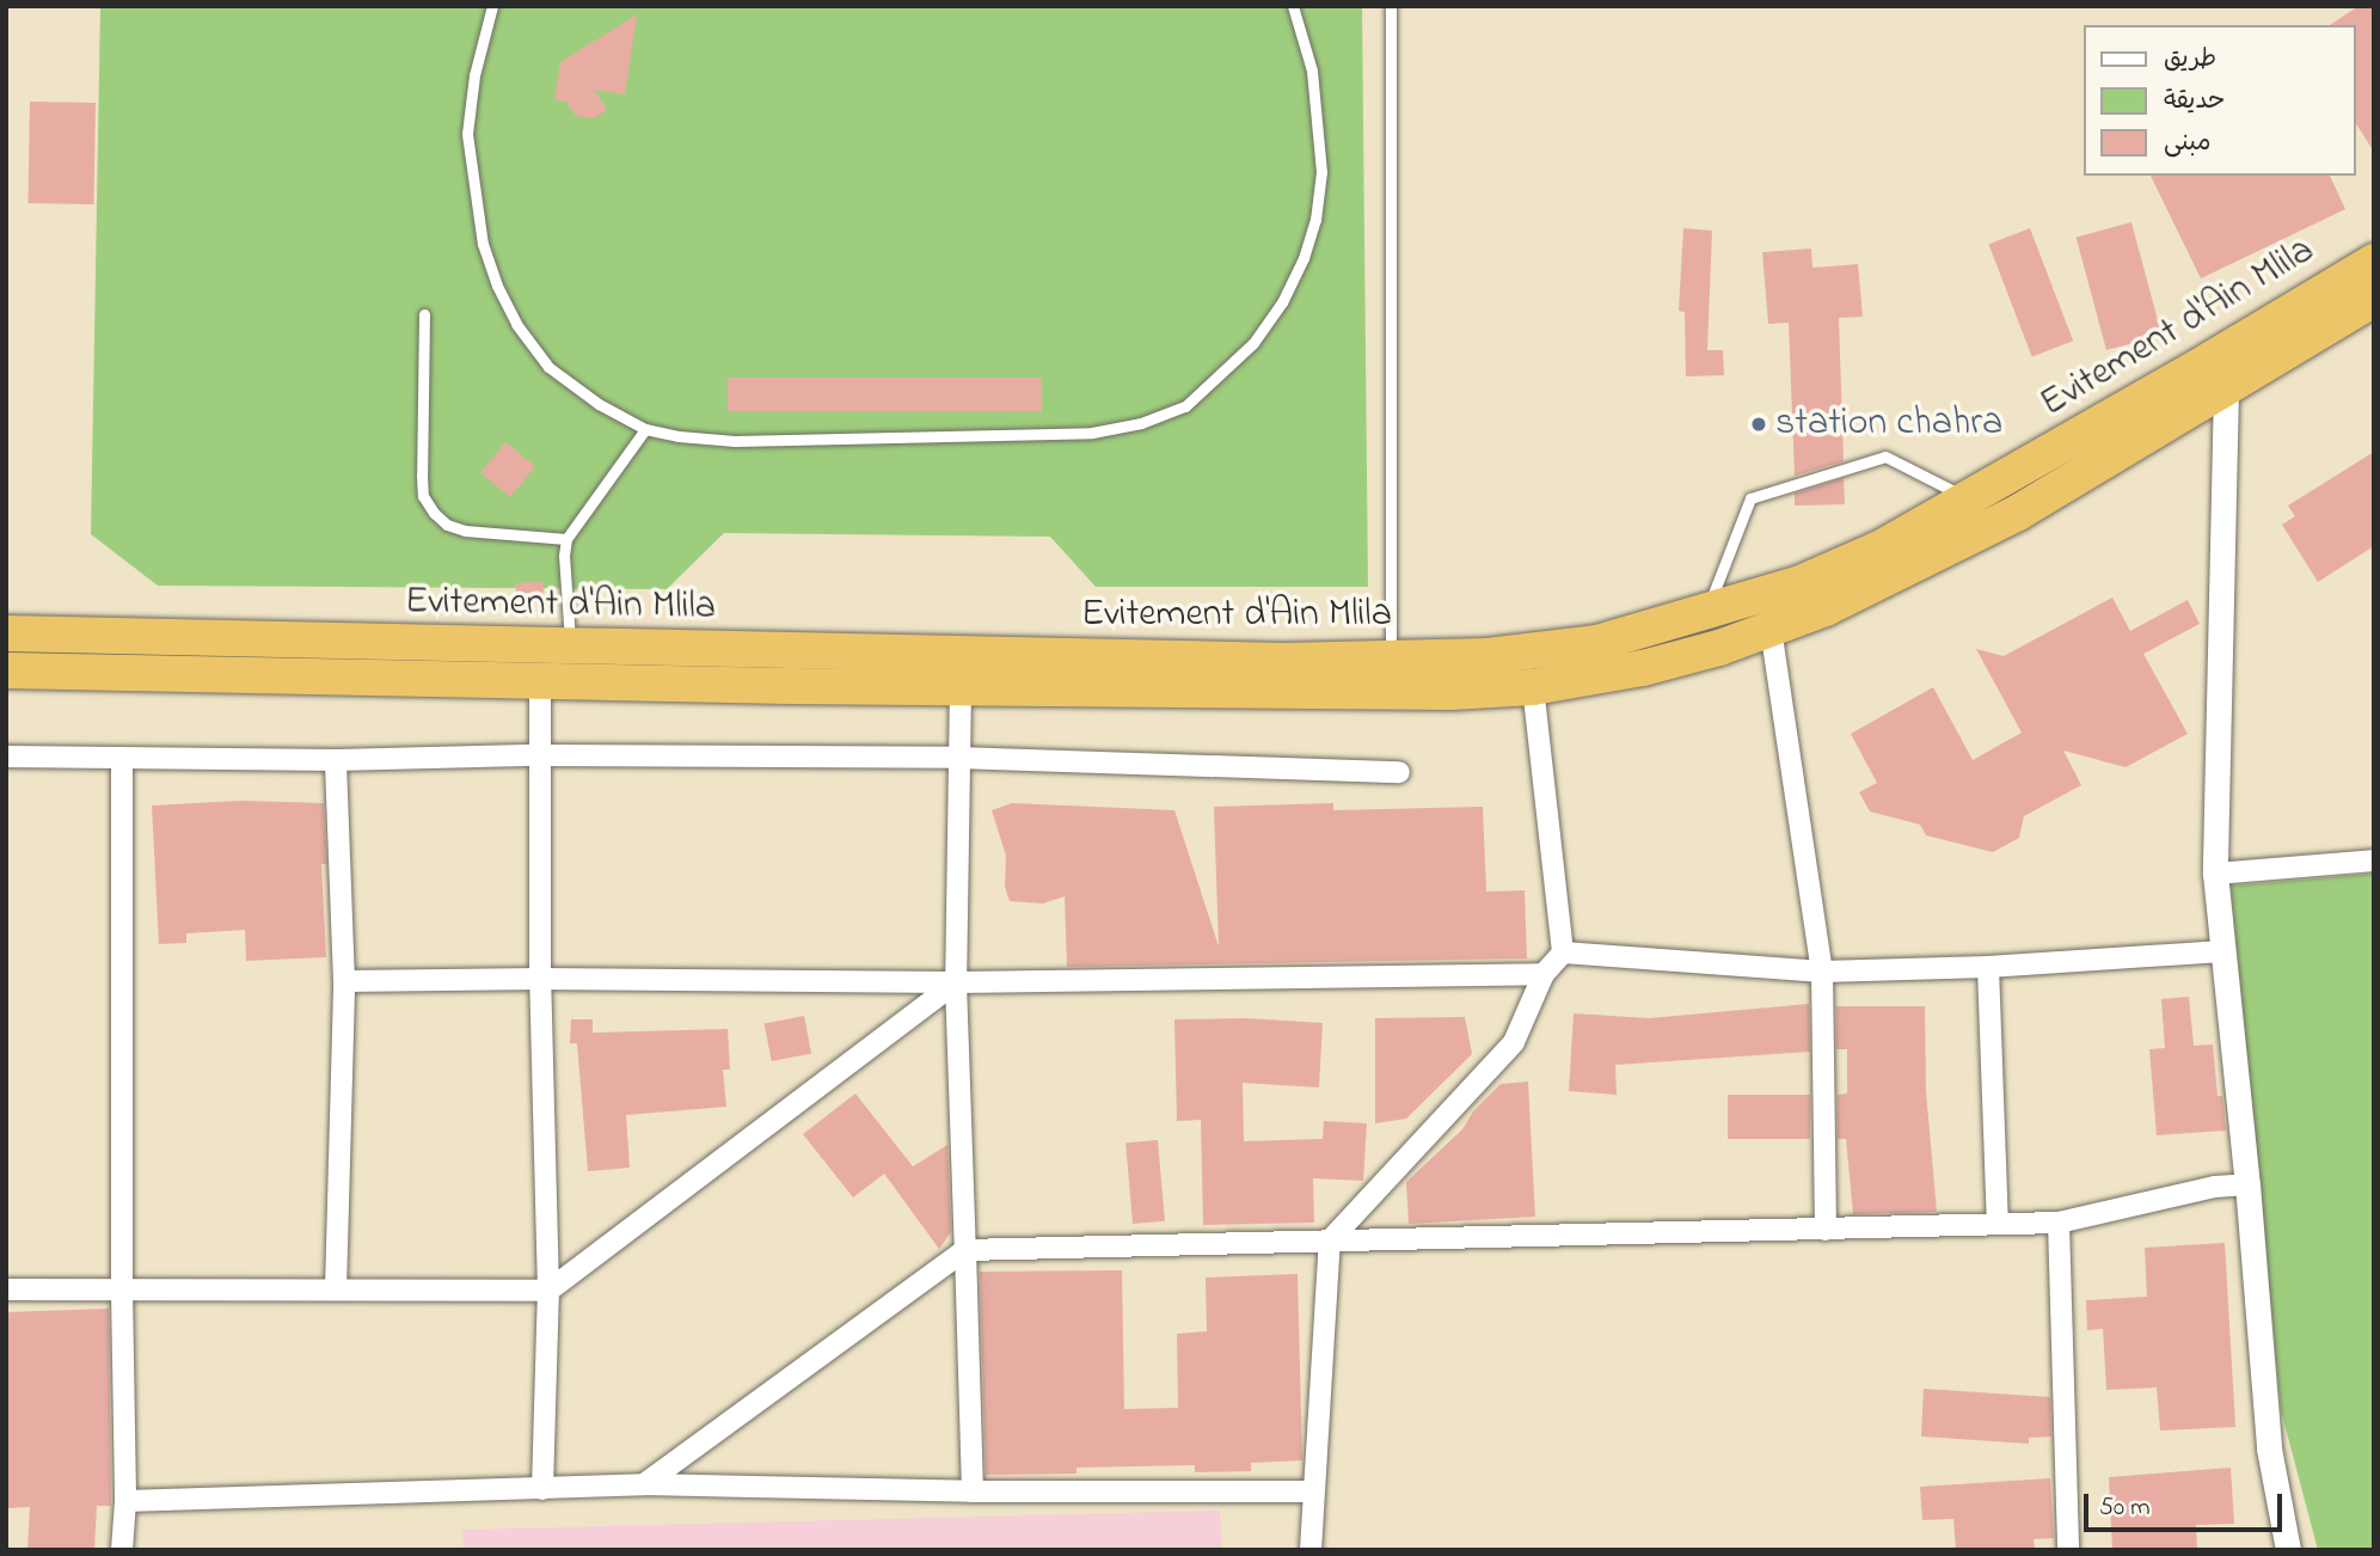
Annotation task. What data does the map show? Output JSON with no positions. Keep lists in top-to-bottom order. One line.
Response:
{"streets":{"highway":["Evitement d'Ain Mlila"]},"places":["station chahra"],"legend":["طريق","حديقة","مبنى"],"scale_bar":"50 m"}
